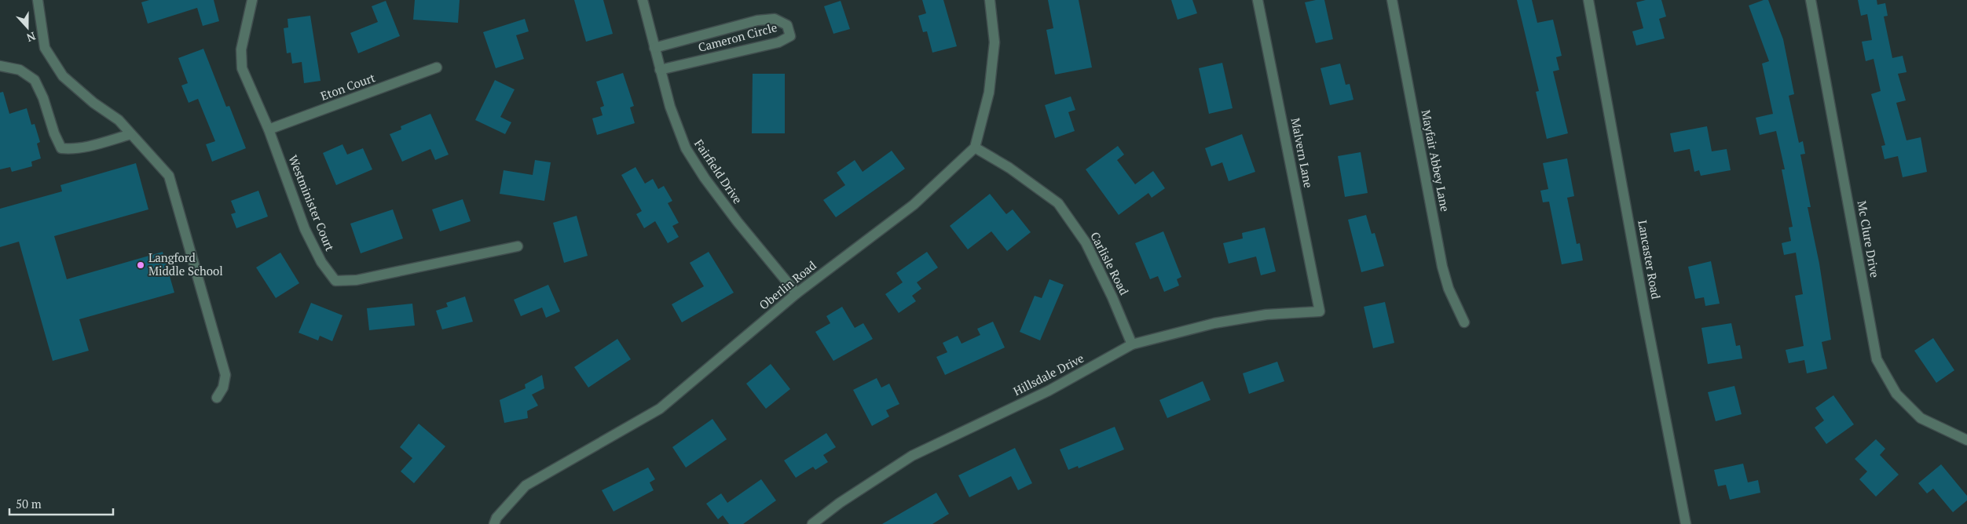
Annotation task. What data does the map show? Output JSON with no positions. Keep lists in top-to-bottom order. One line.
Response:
{"streets":{"street":["Cameron Circle","Eton Court","Malvern Lane","Mayfair Abbey Lane","Fairfield Drive","Westminister Court","Mc Clure Drive","Lancaster Road","Carlisle Road","Oberlin Road","Hillsdale Drive"]},"crossings":[["Cameron Circle","Fairfield Drive"],["Eton Court","Westminister Court"],["Malvern Lane","Hillsdale Drive"],["Fairfield Drive","Oberlin Road"],["Carlisle Road","Oberlin Road"],["Carlisle Road","Hillsdale Drive"]],"places":["Langford Middle School"],"scale_bar":"50 m","north":"bottom"}
